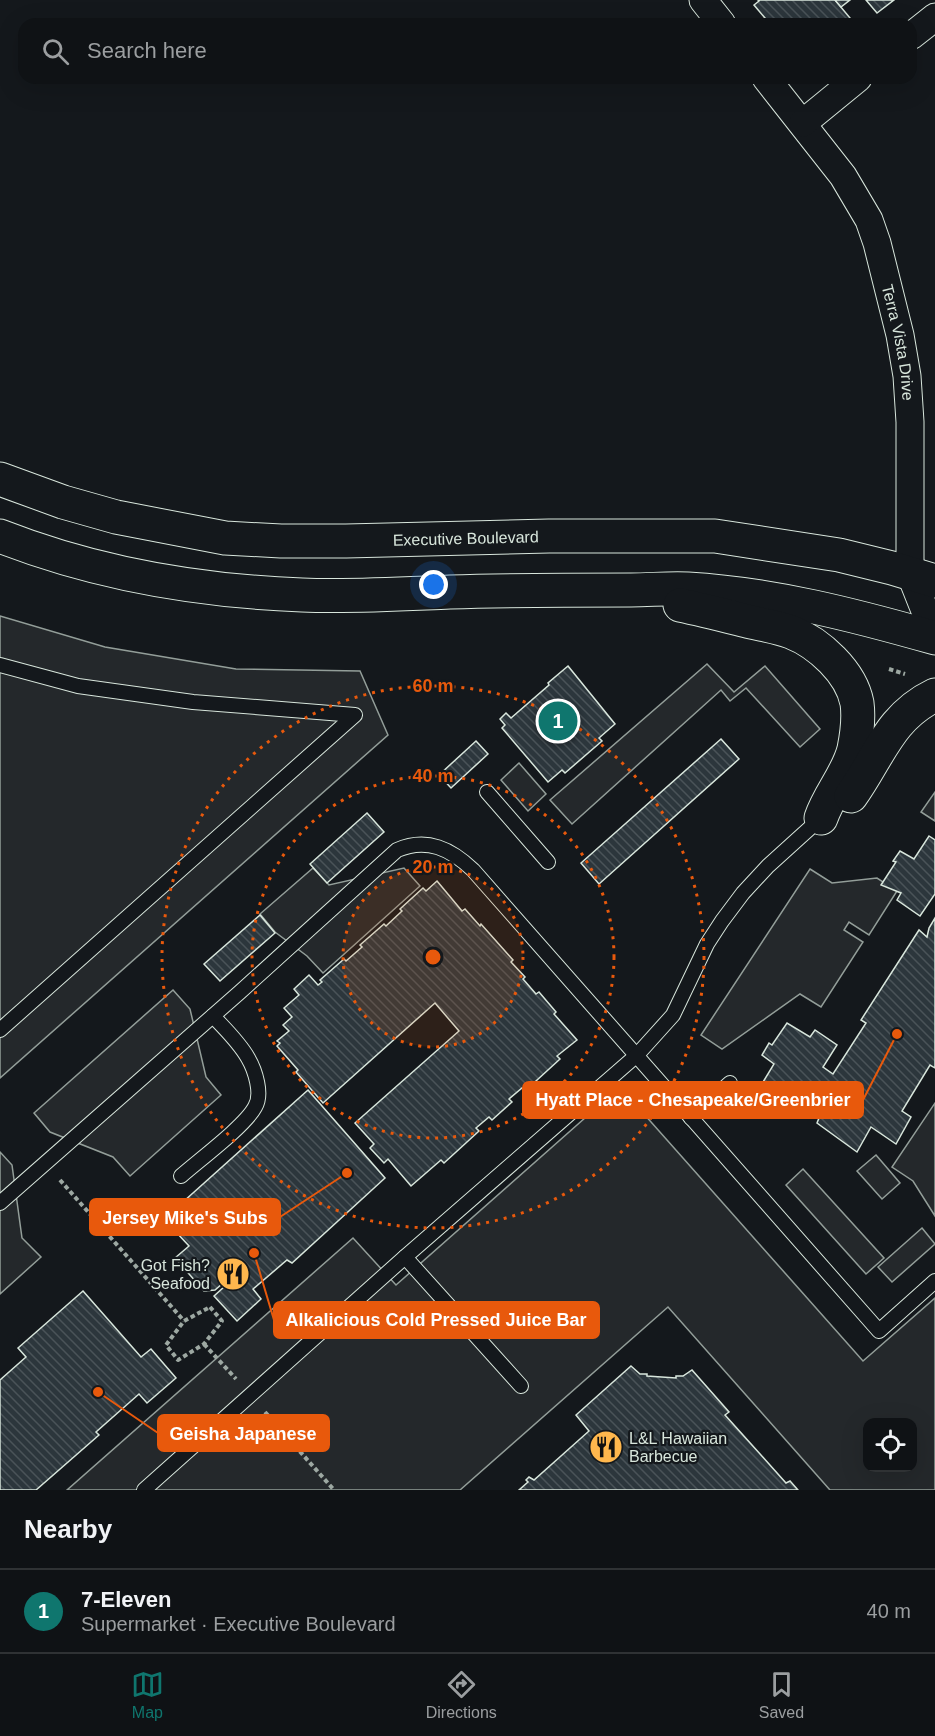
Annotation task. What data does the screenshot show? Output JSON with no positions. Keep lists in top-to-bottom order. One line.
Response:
{"streets":{"street":["Terra Vista Drive","Executive Boulevard"]},"crossings":[["Terra Vista Drive","Executive Boulevard"]],"places":{"other":["Hyatt Place - Chesapeake/Greenbrier","Jersey Mike's Subs","Alkalicious Cold Pressed Juice Bar","Geisha Japanese"],"restaurant":["Got Fish? Seafood","L&L Hawaiian Barbecue"]},"page":{"search":"Search here","pins":"1","heading":"Nearby","list":[{"mark":"1","name":"7-Eleven","note":"Supermarket · Executive Boulevard","value":"40 m"}],"nav":["Map","Directions","Saved"]},"rings":["60 m","40 m","20 m"]}
